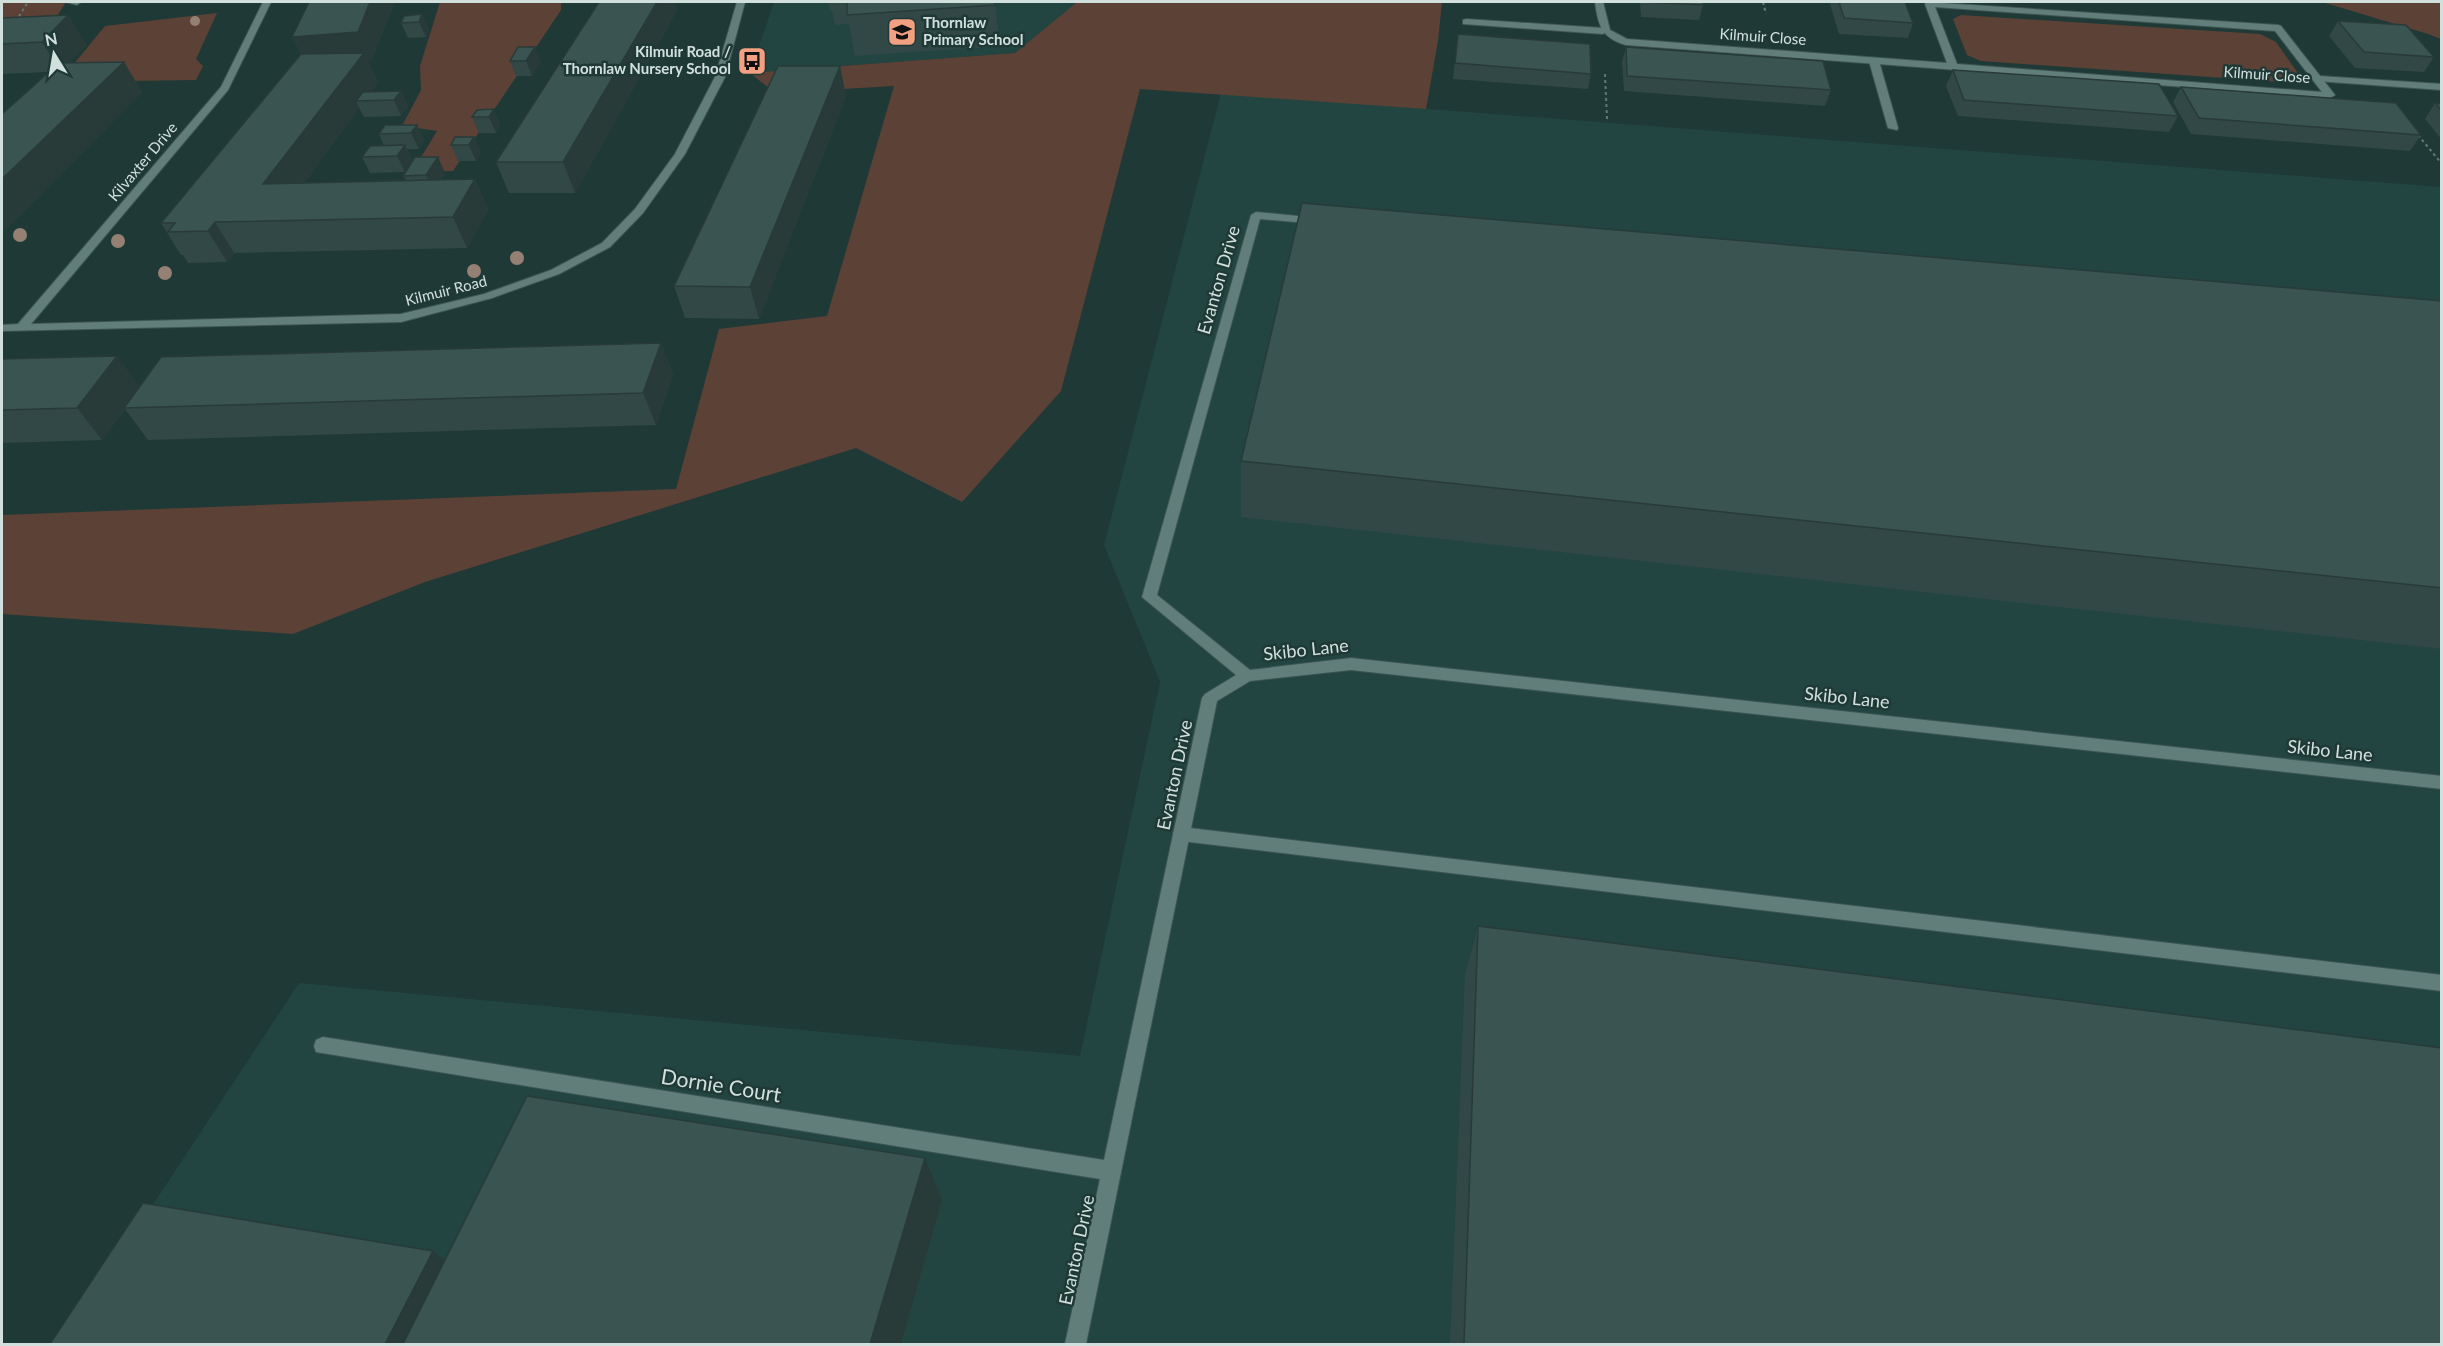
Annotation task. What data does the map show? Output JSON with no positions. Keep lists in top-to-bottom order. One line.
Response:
{"streets":{"street":["Kilmuir Close","Kilvaxter Drive","Evanton Drive","Kilmuir Road","Skibo Lane","Dornie Court"]},"crossings":[["Kilvaxter Drive","Kilmuir Road"],["Evanton Drive","Skibo Lane"],["Evanton Drive","Dornie Court"]],"places":{"school or university":["Thornlaw Primary School"],"bus stop":["Kilmuir Road / Thornlaw Nursery School"]},"north":"top"}
